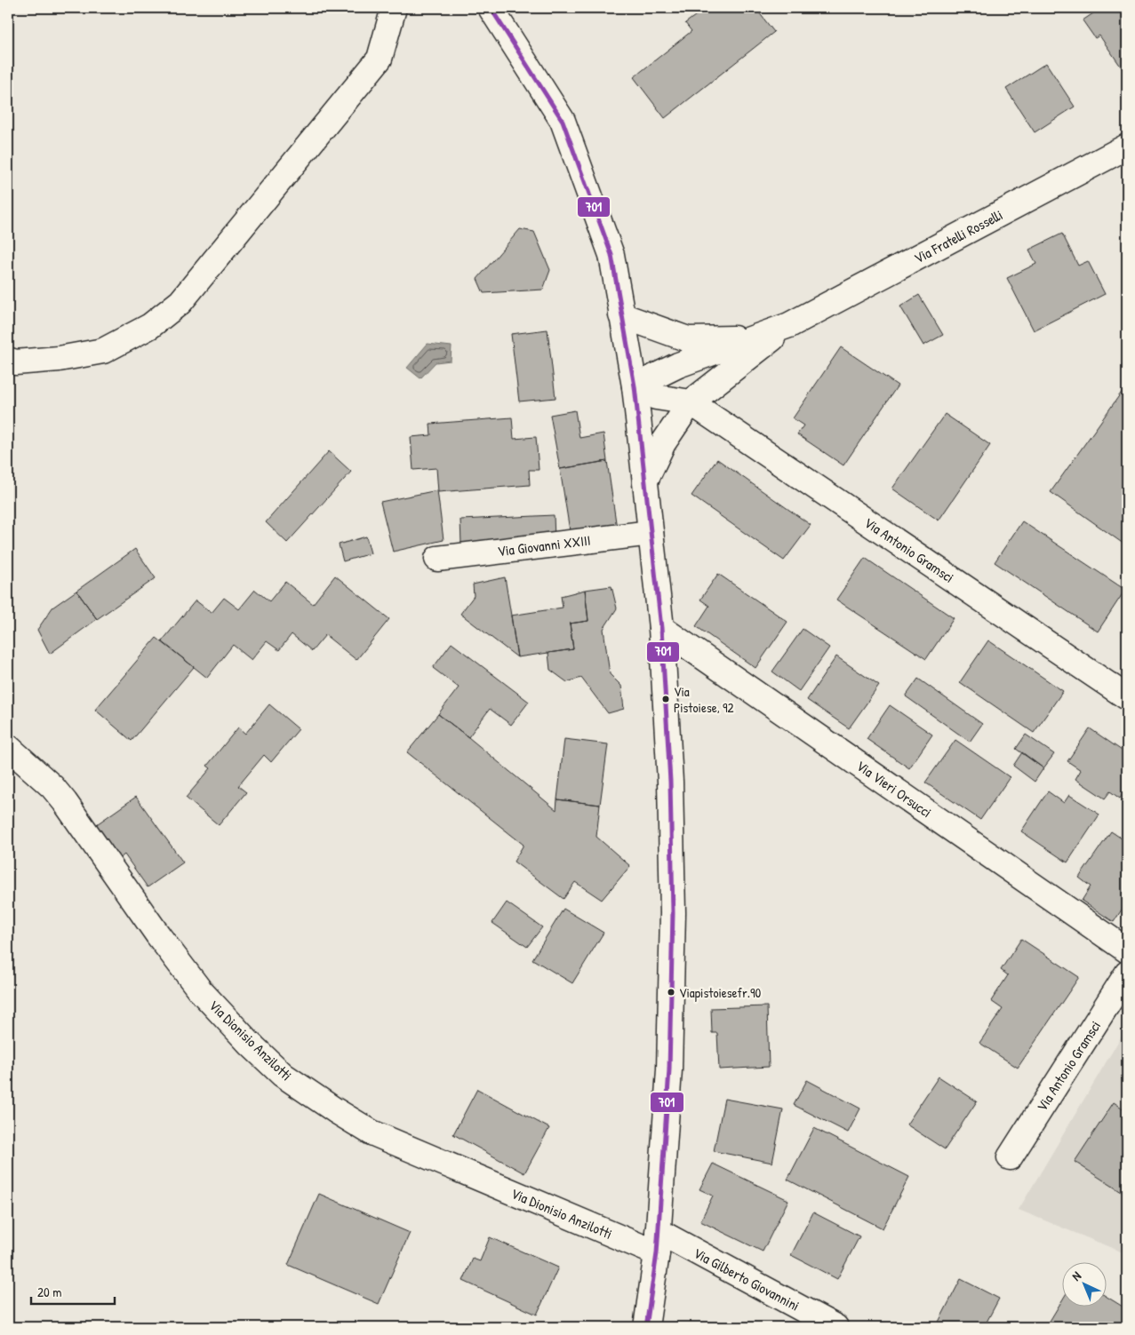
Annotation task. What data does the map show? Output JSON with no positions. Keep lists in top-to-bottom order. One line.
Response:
{"streets":{"street":["Via Fratelli Rosselli","Via Giovanni XXIII","Via Antonio Gramsci","Via Vieri Orsucci","Via Dionisio Anzilotti","Via Gilberto Giovannini"]},"crossings":[["Via Fratelli Rosselli","Via Antonio Gramsci"],["Via Dionisio Anzilotti","Via Gilberto Giovannini"]],"places":["Via Pistoiese, 92","Viapistoiesefr.90"],"lines":["transit line 701"],"scale_bar":"20 m","north":"top left"}
